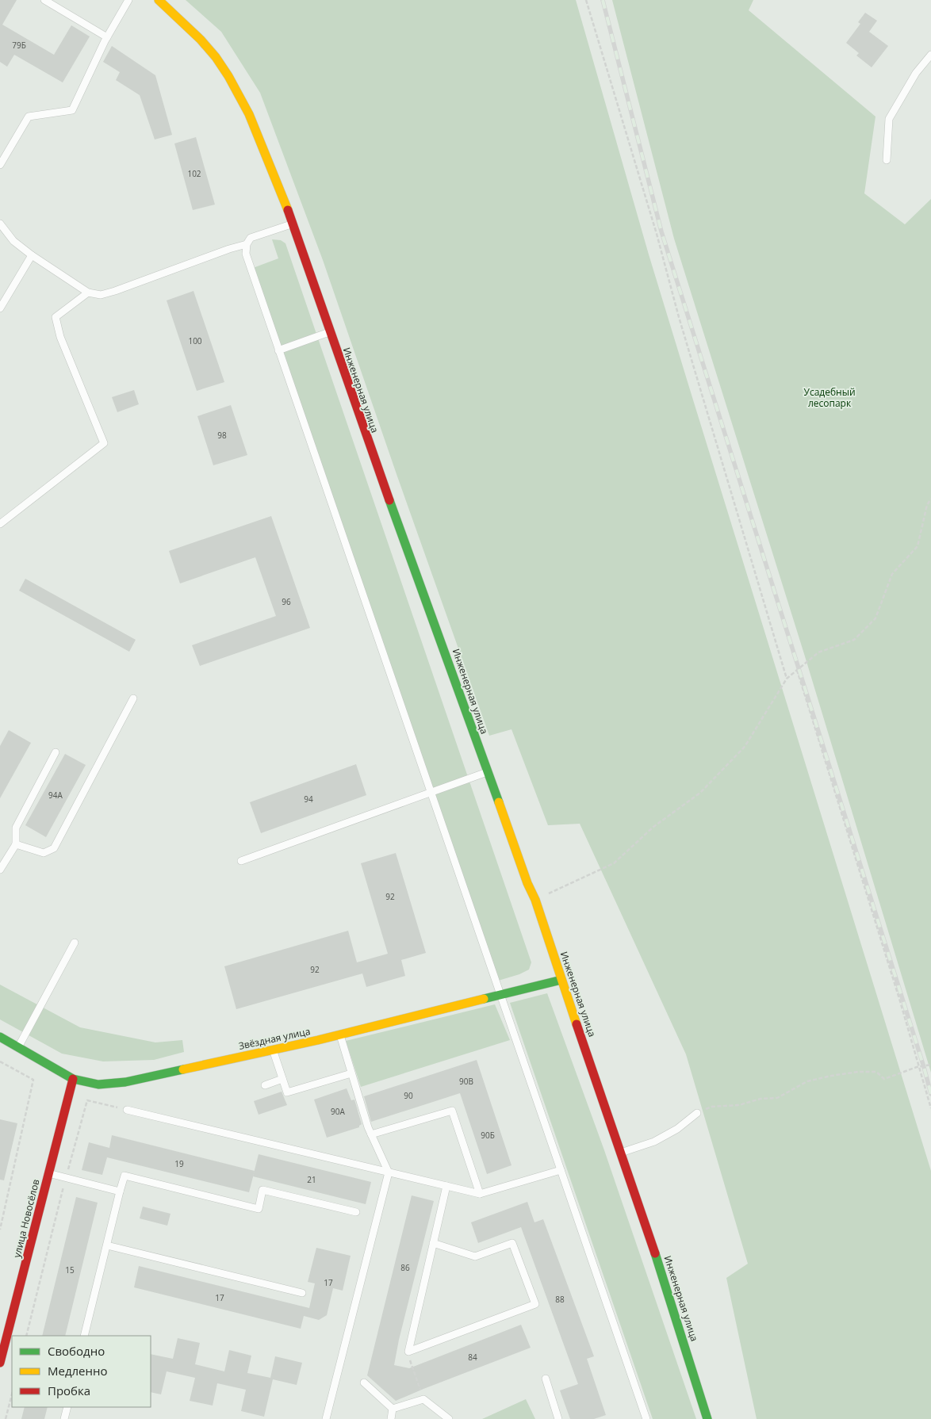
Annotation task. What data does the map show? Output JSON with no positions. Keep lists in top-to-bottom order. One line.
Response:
{"streets":{"main road":["Инженерная улица","Звёздная улица","улица Новосёлов"]},"crossings":[["Инженерная улица","Звёздная улица"],["Звёздная улица","улица Новосёлов"]],"parks":["Усадебный лесопарк"],"house_numbers":["79Б","102","100","98","96","94А","94","92","92","90В","90","90А","90Б","19","21","86","15","17","17","88","84"],"legend":["Свободно","Медленно","Пробка"]}
